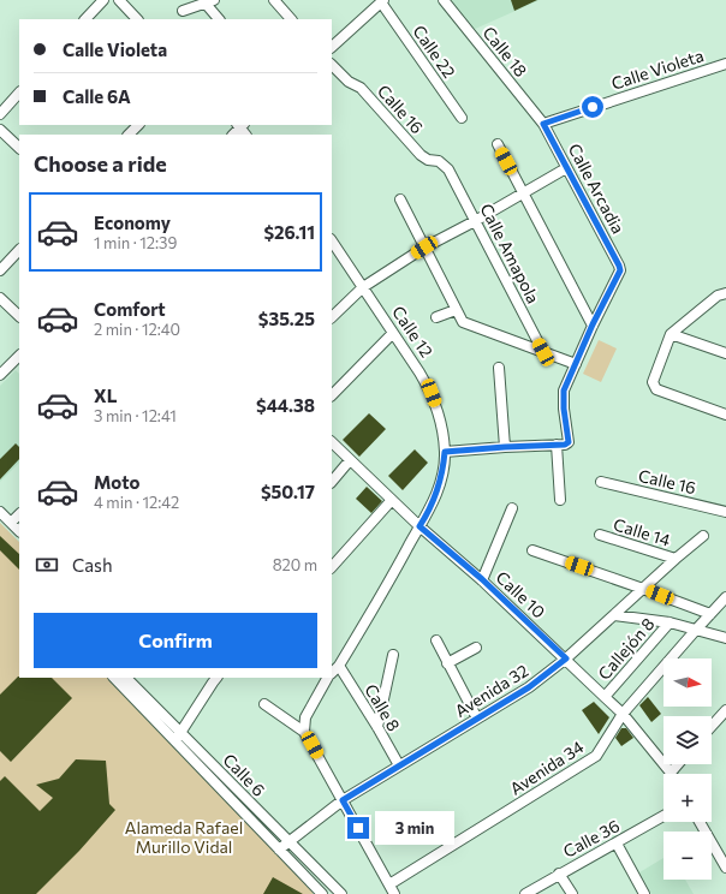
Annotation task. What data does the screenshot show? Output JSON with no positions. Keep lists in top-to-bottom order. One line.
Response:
{"streets":{"street":["Calle 22","Calle 18","Calle Violeta","Calle 16","Calle Arcadia","Calle Amapola","Calle 12","Calle 14","Calle 10","Callejón 8","Avenida 32","Calle 8","Avenida 34","Calle 6","Calle 36"]},"crossings":[["Calle 18","Calle Violeta"],["Calle 18","Calle Arcadia"],["Calle Violeta","Calle Arcadia"],["Calle 16","Calle Amapola"],["Calle 12","Calle 10"],["Calle 12","Calle 8"],["Calle 14","Avenida 32"],["Calle 10","Callejón 8"],["Calle 10","Avenida 32"],["Calle 10","Avenida 34"],["Avenida 32","Calle 8"],["Avenida 32","Calle 6"]],"parks":["Alameda Rafael Murillo Vidal"],"north":"right","page":{"banner":["Calle Violeta","Calle 6A"],"heading":"Choose a ride","list":[{"name":"Economy","note":"1 min · 12:39","value":"$26.11"},{"name":"Comfort","note":"2 min · 12:40","value":"$35.25"},{"name":"XL","note":"3 min · 12:41","value":"$44.38"},{"name":"Moto","note":"4 min · 12:42","value":"$50.17"}],"pay":["Cash","820 m"],"buttons":"Confirm","map_buttons":["+","−"],"bubble":"3 min"}}
